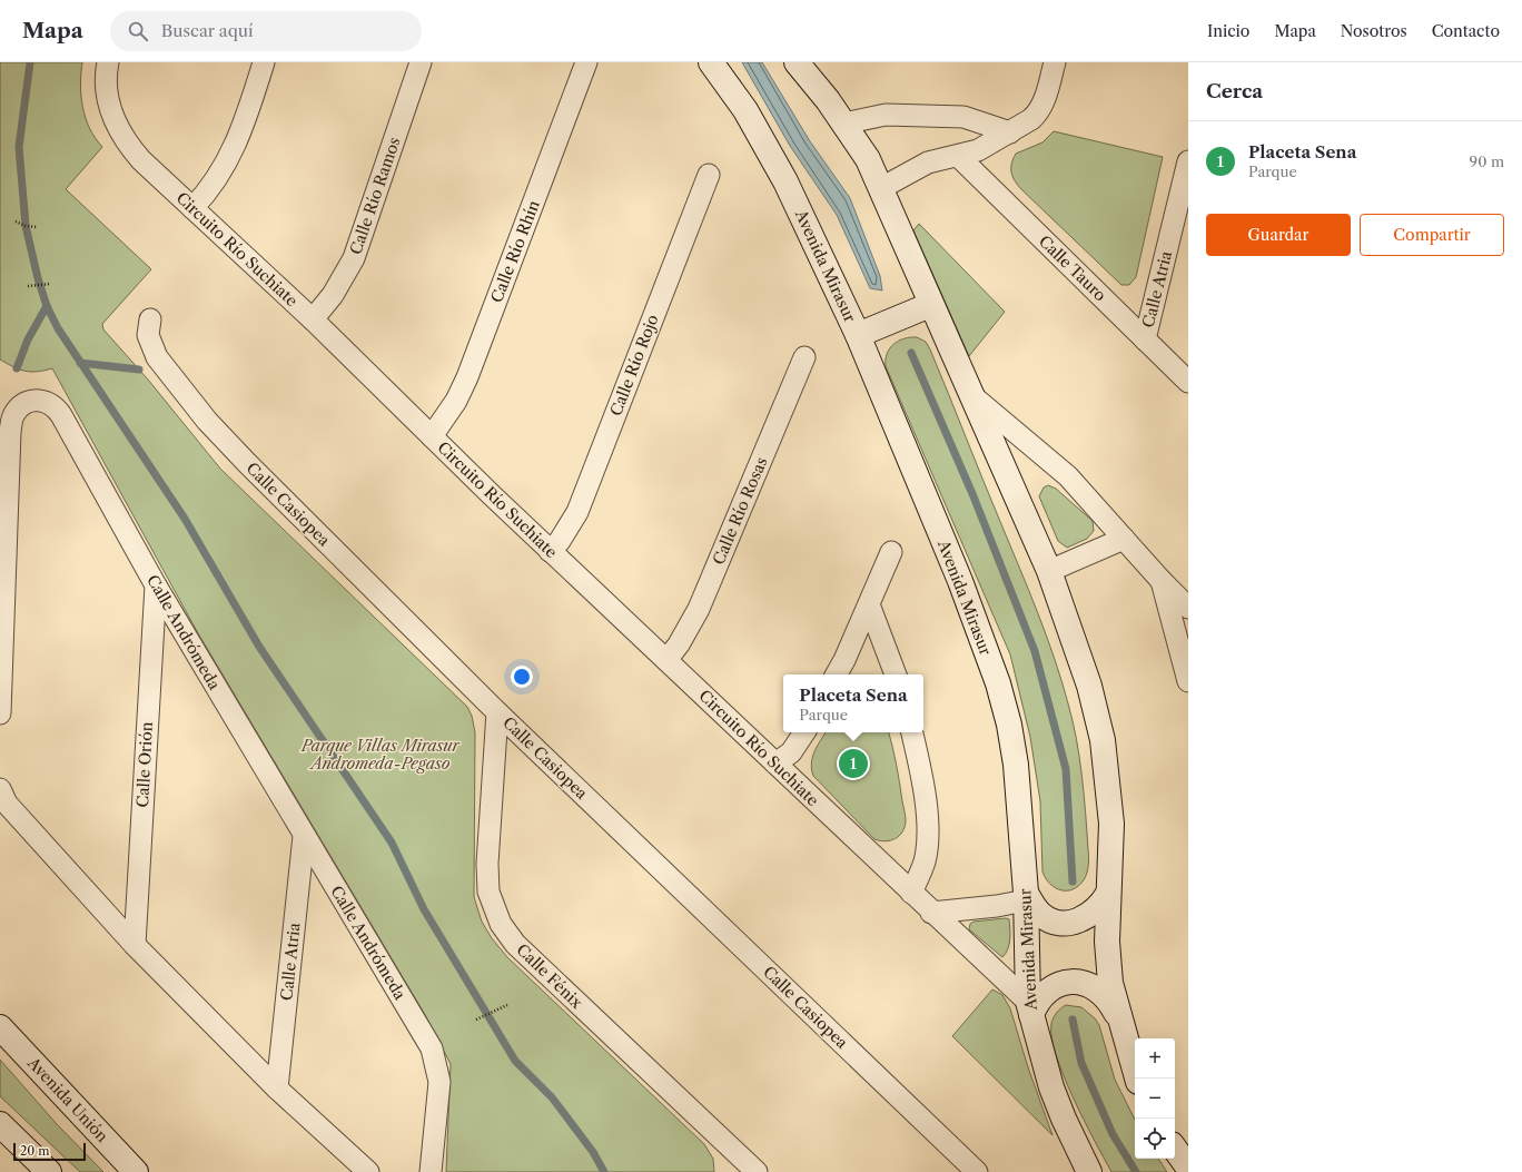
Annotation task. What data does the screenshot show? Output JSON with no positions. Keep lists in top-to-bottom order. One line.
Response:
{"streets":{"street":["Calle Río Ramos","Circuito Río Suchiate","Calle Río Rhín","Avenida Mirasur","Calle Tauro","Calle Atria","Calle Río Rojo","Calle Casiopea","Calle Río Rosas","Calle Andrómeda","Calle Orión","Calle Fénix","Avenida Unión"]},"crossings":[["Calle Río Ramos","Circuito Río Suchiate"],["Circuito Río Suchiate","Calle Río Rhín"],["Circuito Río Suchiate","Avenida Mirasur"],["Circuito Río Suchiate","Calle Río Rojo"],["Circuito Río Suchiate","Calle Río Rosas"],["Calle Tauro","Calle Atria"],["Calle Atria","Calle Andrómeda"],["Calle Casiopea","Calle Fénix"],["Calle Andrómeda","Calle Orión"]],"parks":["Parque Villas Mirasur Andromeda-Pegaso"],"scale_bar":"20 m","page":{"header":"Mapa","search":"Buscar aquí","nav":["Inicio","Mapa","Nosotros","Contacto"],"heading":"Cerca","list":[{"mark":"1","name":"Placeta Sena","note":"Parque","value":"90 m"}],"buttons":["Guardar","Compartir"],"popup":["Placeta Sena","Parque"],"pins":"1","map_buttons":["+","−"],"scale":"20 m"}}
